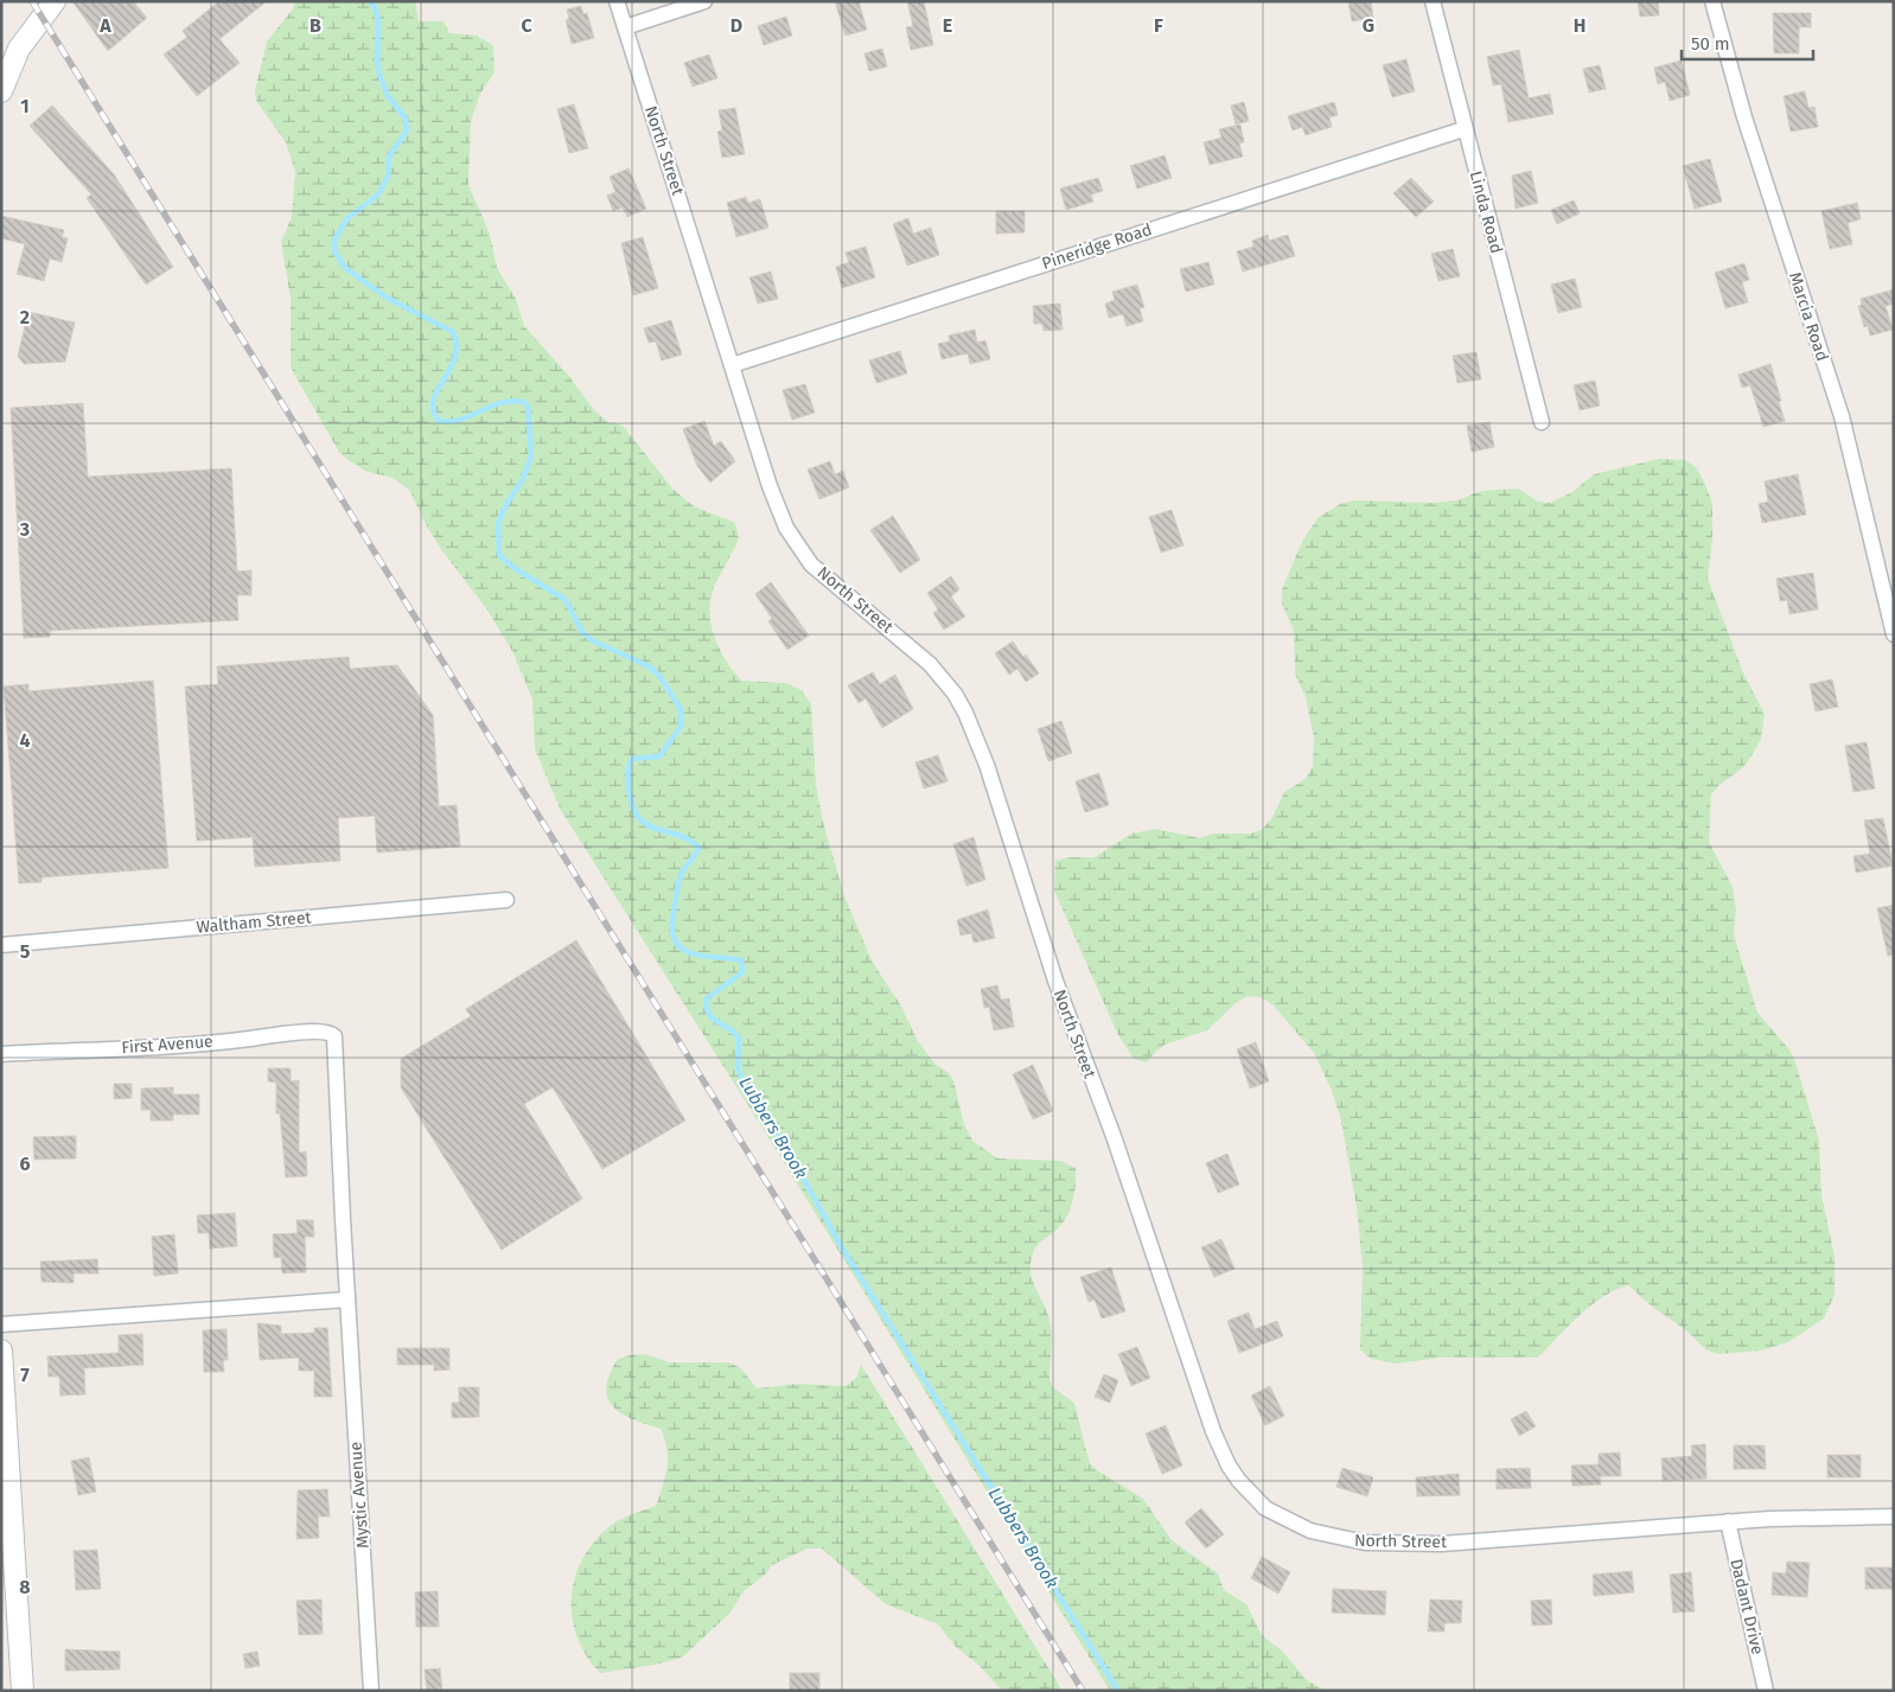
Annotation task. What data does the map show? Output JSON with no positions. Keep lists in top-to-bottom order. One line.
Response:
{"streets":{"street":["North Street","Linda Road","Pineridge Road","Marcia Road","Waltham Street","First Avenue","Mystic Avenue","Dadant Drive"]},"crossings":[["North Street","Pineridge Road"],["North Street","Dadant Drive"],["Linda Road","Pineridge Road"],["First Avenue","Mystic Avenue"]],"water":["Lubbers Brook"],"scale_bar":"50 m","grid":{"columns":["A","B","C","D","E","F","G","H"],"rows":["1","2","3","4","5","6","7","8"]}}
